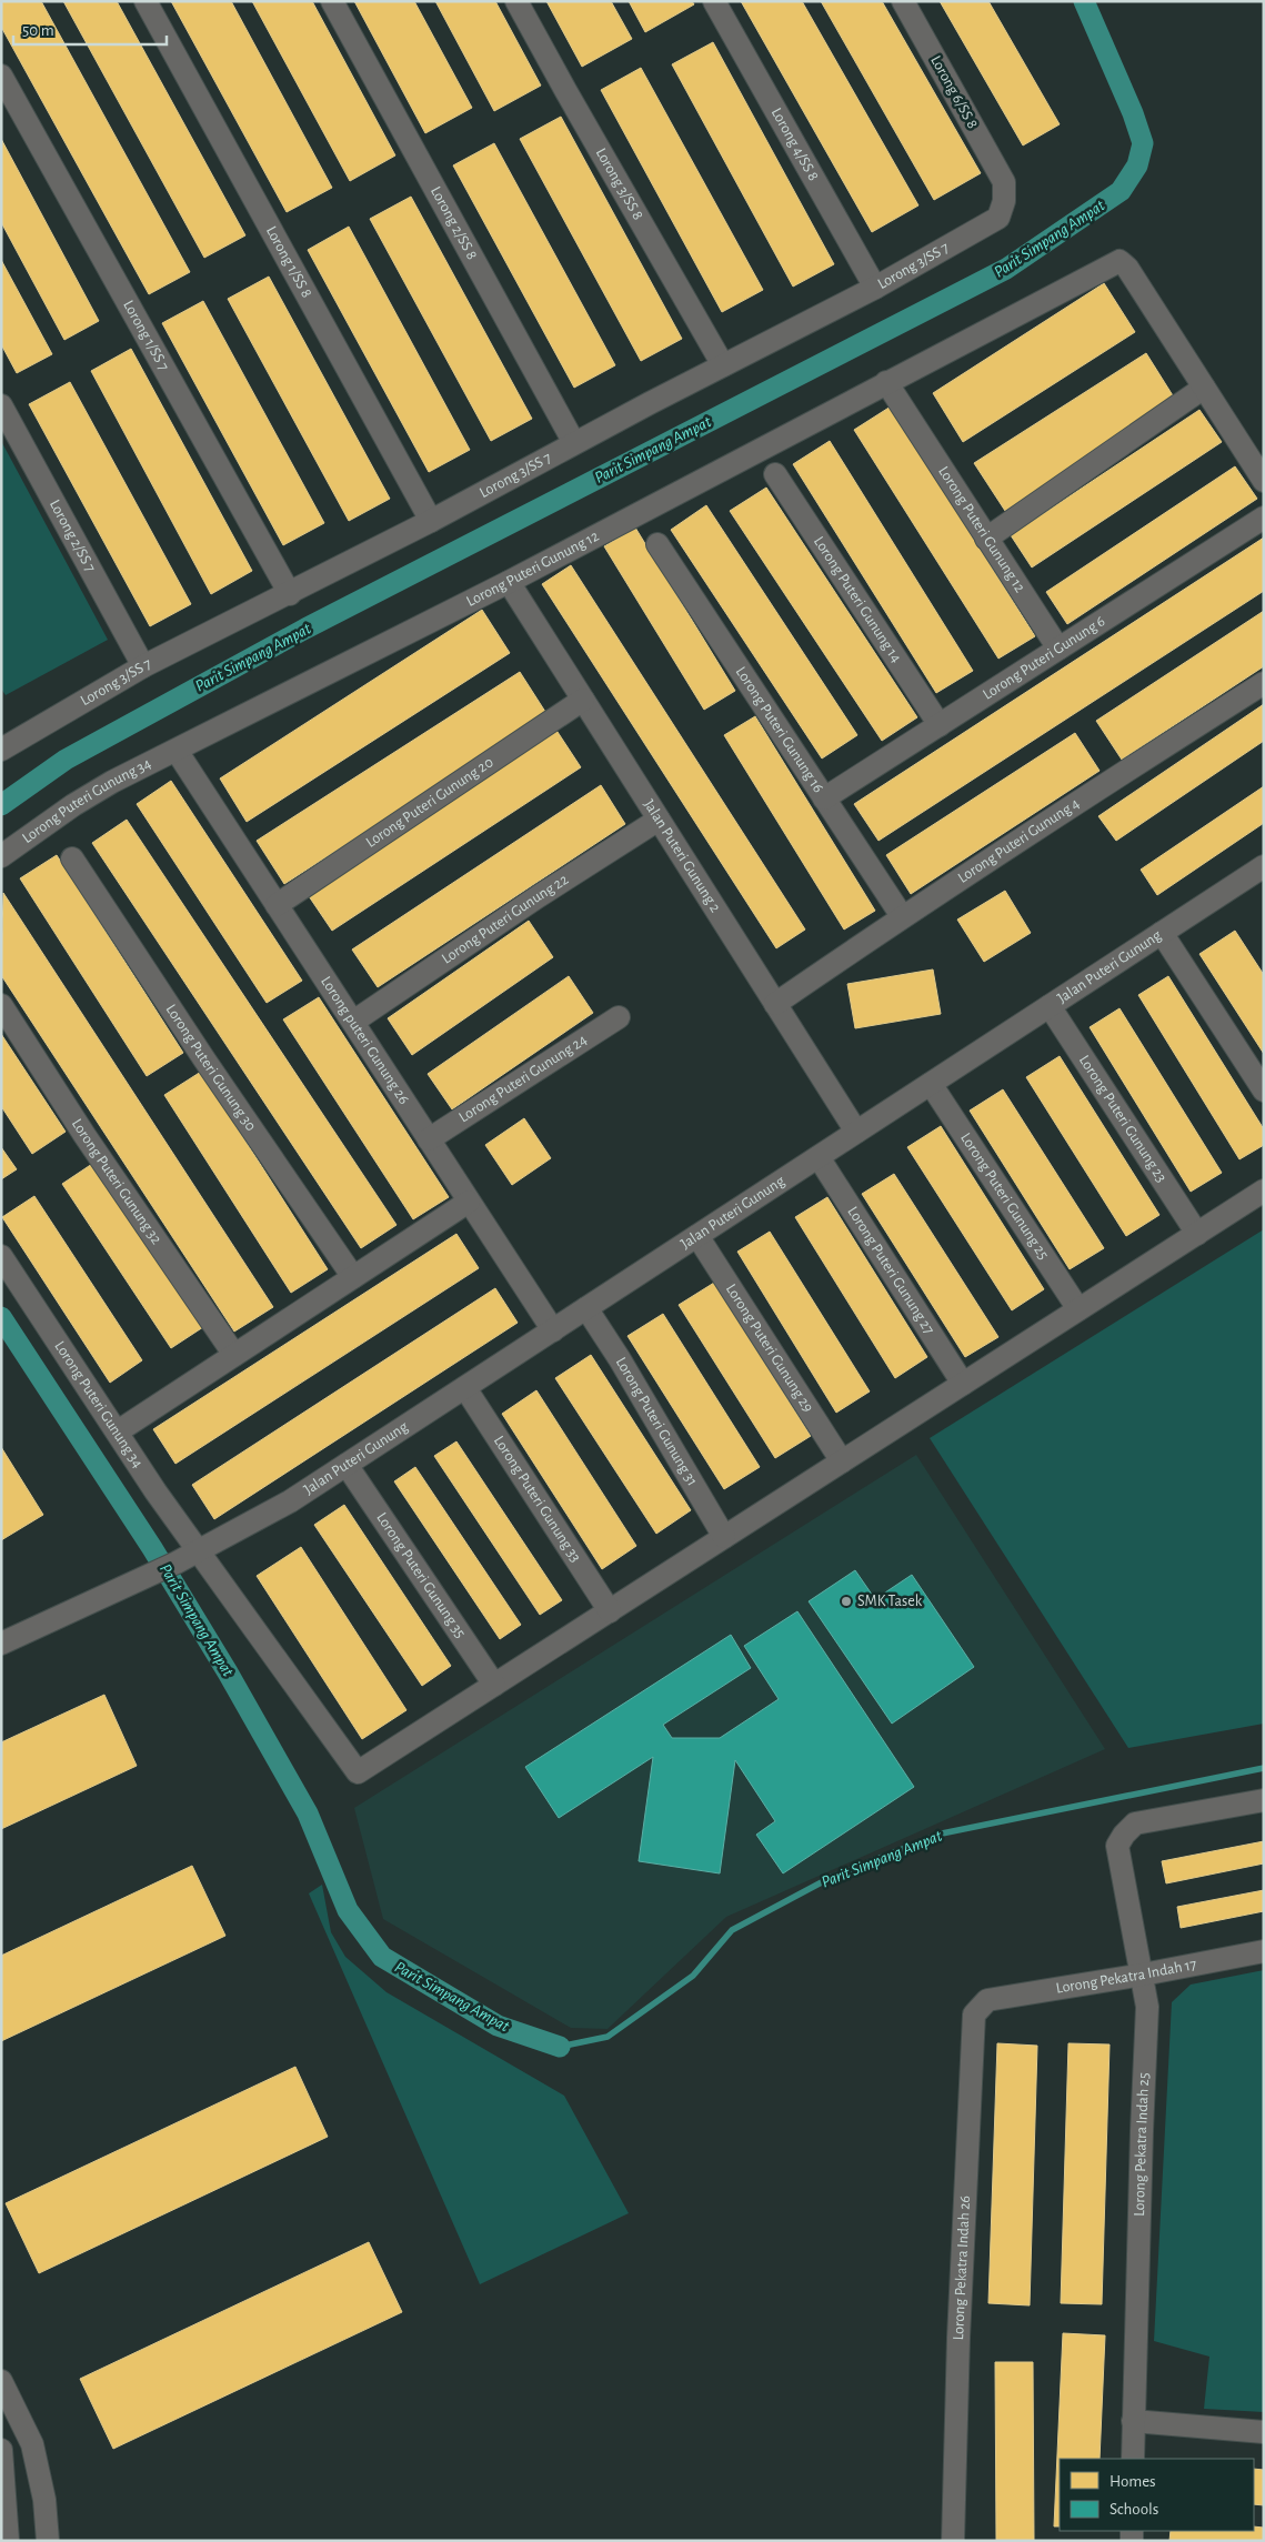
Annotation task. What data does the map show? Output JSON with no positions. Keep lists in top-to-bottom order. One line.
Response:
{"streets":{"street":["Lorong 6/SS 8","Lorong 4/SS 8","Lorong 3/SS 8","Lorong 2/SS 8","Lorong 1/SS 8","Lorong 3/SS 7","Lorong 1/SS 7","Lorong Puteri Gunung 12","Lorong 2/SS 7","Lorong Puteri Gunung 14","Lorong Puteri Gunung 6","Lorong Puteri Gunung 16","Lorong Puteri Gunung 34","Lorong Puteri Gunung 20","Lorong Puteri Gunung 4","Jalan Puteri Gunung 2","Lorong Puteri Gunung 22","Jalan Puteri Gunung","Lorong puteri Gunung 26","Lorong Puteri Gunung 30","Lorong Puteri Gunung 24","Lorong Puteri Gunung 23","Lorong Puteri Gunung 32","Lorong Puteri Gunung 25","Lorong Puteri Gunung 27","Lorong Puteri Gunung 29","Lorong Puteri Gunung 31","Lorong Puteri Gunung 33","Lorong Puteri Gunung 35","Lorong Pekatra Indah 17","Lorong Pekatra Indah 25","Lorong Pekatra Indah 26"]},"crossings":[["Lorong 6/SS 8","Lorong 3/SS 7"],["Lorong 4/SS 8","Lorong 3/SS 7"],["Lorong 3/SS 8","Lorong 3/SS 7"],["Lorong 2/SS 8","Lorong 3/SS 7"],["Lorong 1/SS 8","Lorong 3/SS 7"],["Lorong 3/SS 7","Lorong 1/SS 7"],["Lorong 3/SS 7","Lorong 2/SS 7"],["Lorong Puteri Gunung 12","Lorong Puteri Gunung 6"],["Lorong Puteri Gunung 12","Lorong Puteri Gunung 34"],["Lorong Puteri Gunung 12","Jalan Puteri Gunung 2"],["Lorong Puteri Gunung 12","Lorong puteri Gunung 26"],["Lorong Puteri Gunung 14","Lorong Puteri Gunung 6"],["Lorong Puteri Gunung 6","Lorong Puteri Gunung 16"],["Lorong Puteri Gunung 16","Lorong Puteri Gunung 4"],["Lorong Puteri Gunung 34","Jalan Puteri Gunung"],["Lorong Puteri Gunung 34","Lorong puteri Gunung 26"],["Lorong Puteri Gunung 34","Lorong Puteri Gunung 35"],["Lorong Puteri Gunung 20","Jalan Puteri Gunung 2"],["Lorong Puteri Gunung 20","Lorong puteri Gunung 26"],["Lorong Puteri Gunung 4","Jalan Puteri Gunung 2"],["Jalan Puteri Gunung 2","Lorong Puteri Gunung 22"],["Jalan Puteri Gunung 2","Jalan Puteri Gunung"],["Lorong Puteri Gunung 22","Lorong puteri Gunung 26"],["Jalan Puteri Gunung","Lorong puteri Gunung 26"],["Jalan Puteri Gunung","Lorong Puteri Gunung 23"],["Jalan Puteri Gunung","Lorong Puteri Gunung 25"],["Jalan Puteri Gunung","Lorong Puteri Gunung 27"],["Jalan Puteri Gunung","Lorong Puteri Gunung 29"],["Jalan Puteri Gunung","Lorong Puteri Gunung 31"],["Jalan Puteri Gunung","Lorong Puteri Gunung 33"],["Jalan Puteri Gunung","Lorong Puteri Gunung 35"],["Lorong puteri Gunung 26","Lorong Puteri Gunung 24"],["Lorong Pekatra Indah 17","Lorong Pekatra Indah 25"],["Lorong Pekatra Indah 17","Lorong Pekatra Indah 26"]],"water":["Parit Simpang Ampat"],"places":["SMK Tasek"],"legend":["Homes","Schools"],"scale_bar":"50 m"}
